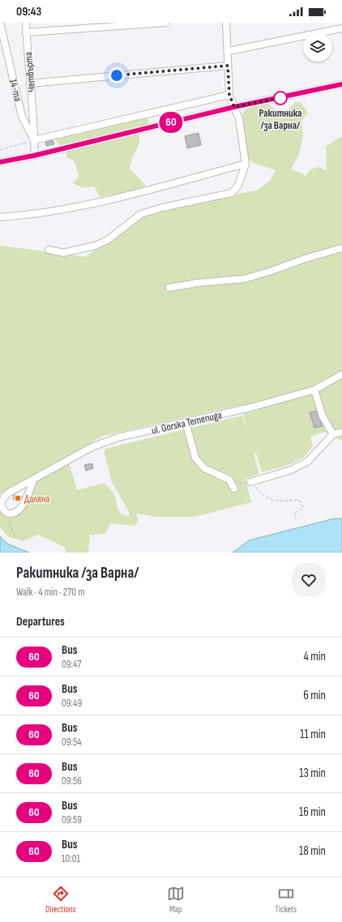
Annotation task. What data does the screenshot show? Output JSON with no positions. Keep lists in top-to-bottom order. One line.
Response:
{"streets":{"street":["Четвърта","14-та","ul. Gorska Temenuga"]},"crossings":[["Четвърта","14-та"]],"places":["Ракитника /за Варна/","Даляна"],"lines":["bus line 60"],"page":{"status":"09:43","on_map":"60","heading":[["Ракитника /за Варна/","Walk · 4 min · 270 m"],"Departures"],"list":[{"mark":"60","name":"Bus","note":"09:47","value":"4 min"},{"mark":"60","name":"Bus","note":"09:49","value":"6 min"},{"mark":"60","name":"Bus","note":"09:54","value":"11 min"},{"mark":"60","name":"Bus","note":"09:56","value":"13 min"},{"mark":"60","name":"Bus","note":"09:59","value":"16 min"},{"mark":"60","name":"Bus","note":"10:01","value":"18 min"}],"tabs":["Directions","Map","Tickets"]}}
